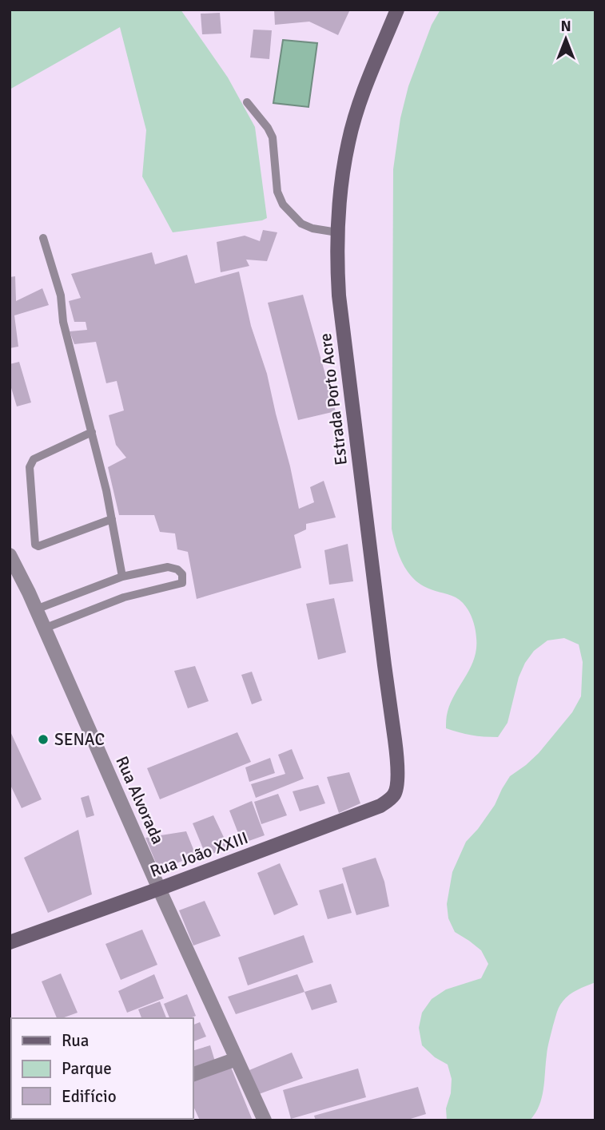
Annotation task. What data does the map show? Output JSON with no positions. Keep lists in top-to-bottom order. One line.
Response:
{"streets":{"street":["Estrada Porto Acre","Rua Alvorada","Rua João XXIII"]},"crossings":[["Estrada Porto Acre","Rua João XXIII"],["Rua Alvorada","Rua João XXIII"]],"places":["SENAC"],"legend":["Rua","Parque","Edifício"],"north":"top"}
